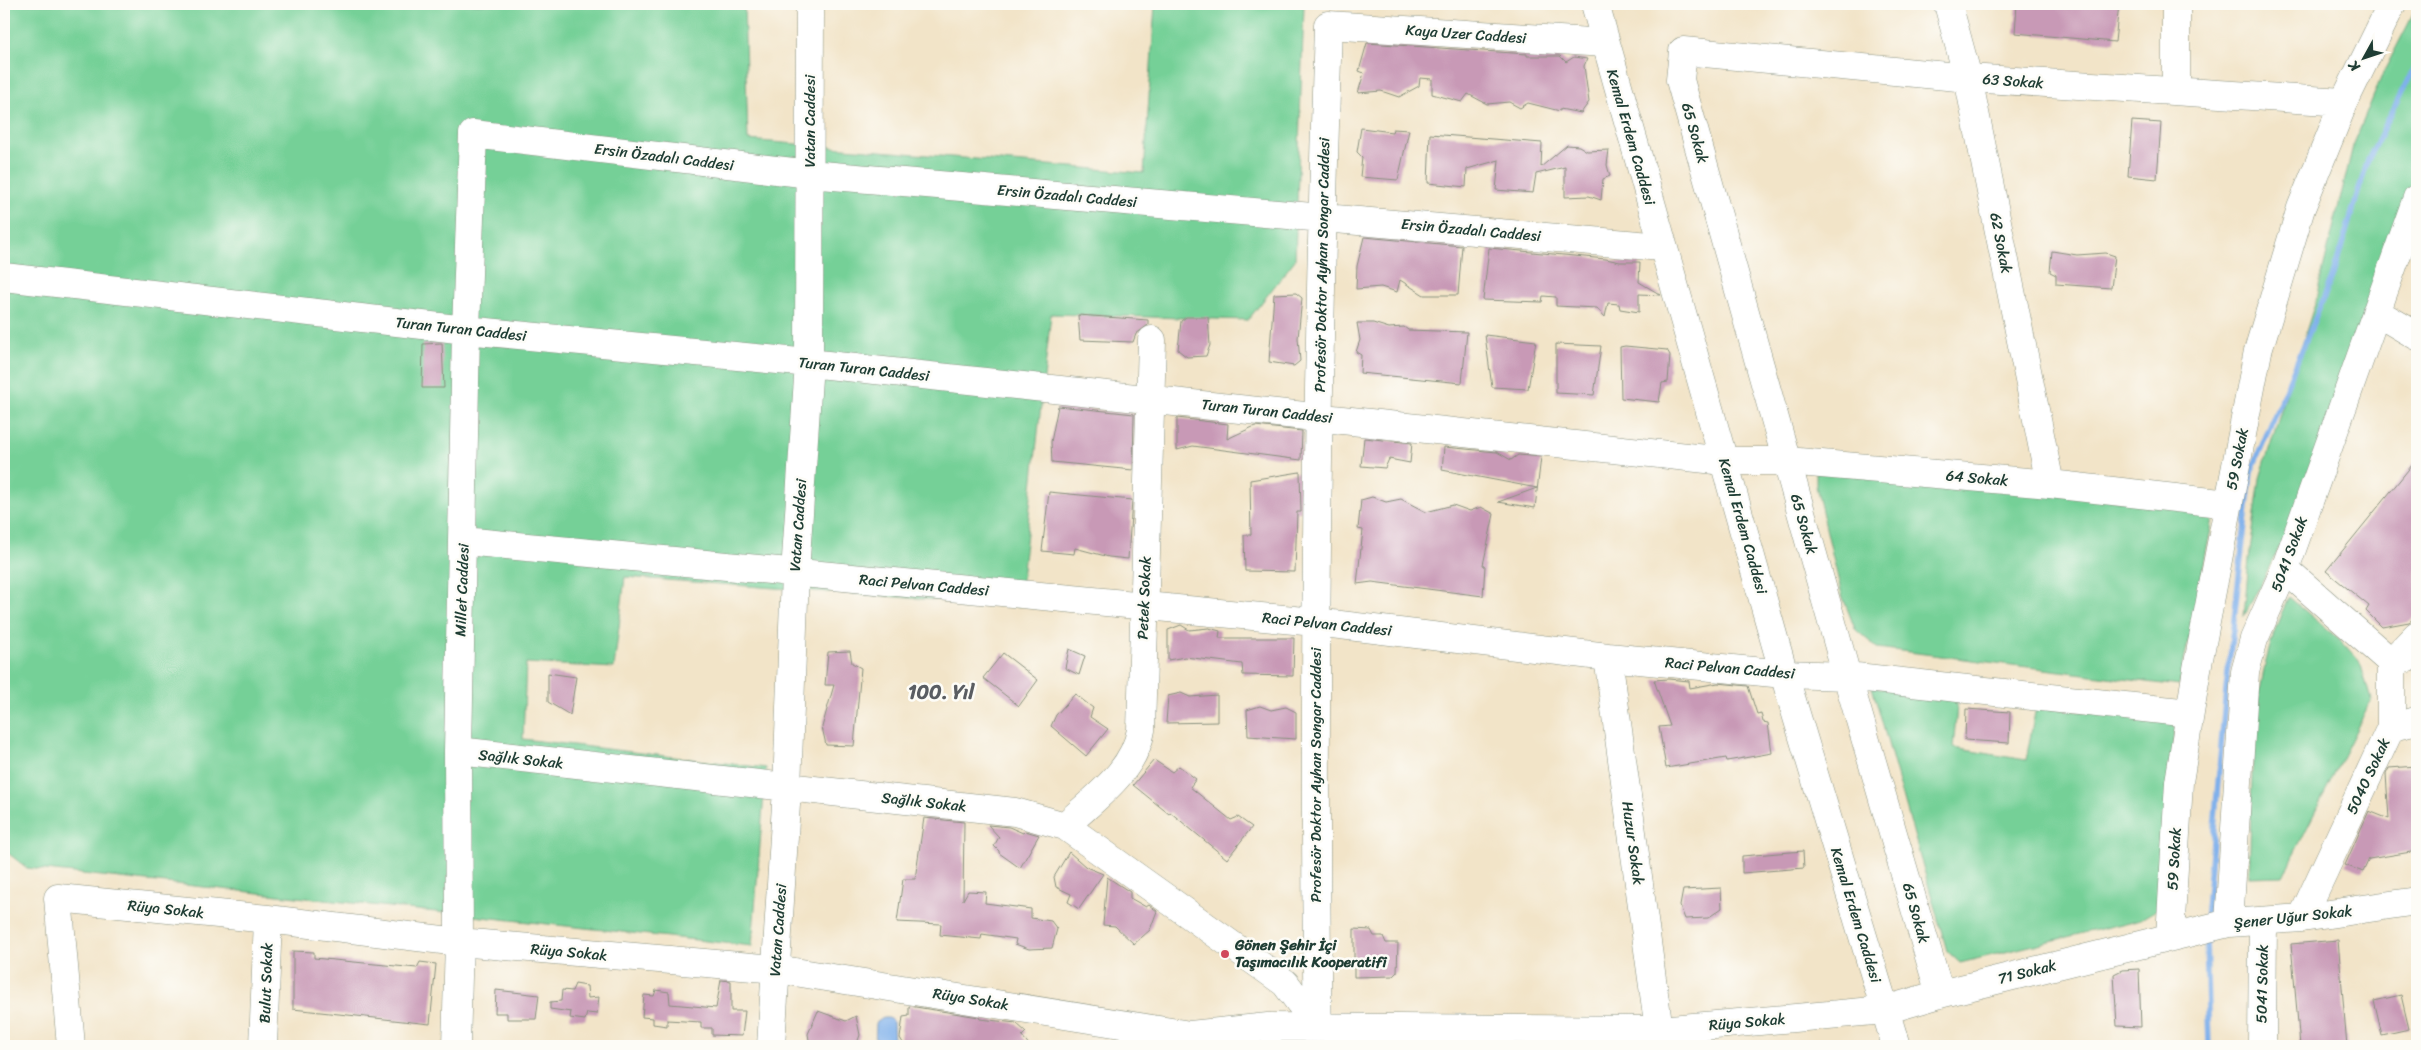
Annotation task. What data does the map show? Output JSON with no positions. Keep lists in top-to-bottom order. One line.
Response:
{"streets":{"street":["Kaya Uzer Caddesi","63 Sokak","Vatan Caddesi","65 Sokak","Kemal Erdem Caddesi","Ersin Özadalı Caddesi","62 Sokak","Profesör Doktor Ayhan Songar Caddesi","Turan Turan Caddesi","59 Sokak","64 Sokak","5041 Sokak","Raci Pelvan Caddesi","Millet Caddesi","Petek Sokak","Sağlık Sokak","5040 Sokak","Huzur Sokak","Rüya Sokak","Şener Uğur Sokak","71 Sokak","Bulut Sokak"]},"crossings":[["Kaya Uzer Caddesi","Kemal Erdem Caddesi"],["Kaya Uzer Caddesi","Profesör Doktor Ayhan Songar Caddesi"],["63 Sokak","65 Sokak"],["63 Sokak","62 Sokak"],["63 Sokak","59 Sokak"],["Vatan Caddesi","Ersin Özadalı Caddesi"],["Vatan Caddesi","Turan Turan Caddesi"],["Vatan Caddesi","Raci Pelvan Caddesi"],["Vatan Caddesi","Sağlık Sokak"],["Vatan Caddesi","Rüya Sokak"],["65 Sokak","64 Sokak"],["65 Sokak","Raci Pelvan Caddesi"],["65 Sokak","71 Sokak"],["Kemal Erdem Caddesi","Ersin Özadalı Caddesi"],["Kemal Erdem Caddesi","Turan Turan Caddesi"],["Kemal Erdem Caddesi","64 Sokak"],["Kemal Erdem Caddesi","Raci Pelvan Caddesi"],["Kemal Erdem Caddesi","Rüya Sokak"],["Kemal Erdem Caddesi","71 Sokak"],["Ersin Özadalı Caddesi","Profesör Doktor Ayhan Songar Caddesi"],["Ersin Özadalı Caddesi","Millet Caddesi"],["62 Sokak","64 Sokak"],["Profesör Doktor Ayhan Songar Caddesi","Turan Turan Caddesi"],["Profesör Doktor Ayhan Songar Caddesi","Raci Pelvan Caddesi"],["Profesör Doktor Ayhan Songar Caddesi","Sağlık Sokak"],["Profesör Doktor Ayhan Songar Caddesi","Rüya Sokak"],["Turan Turan Caddesi","64 Sokak"],["Turan Turan Caddesi","Millet Caddesi"],["Turan Turan Caddesi","Petek Sokak"],["59 Sokak","64 Sokak"],["59 Sokak","Raci Pelvan Caddesi"],["59 Sokak","Şener Uğur Sokak"],["59 Sokak","71 Sokak"],["5041 Sokak","Şener Uğur Sokak"],["Raci Pelvan Caddesi","Millet Caddesi"],["Raci Pelvan Caddesi","Petek Sokak"],["Raci Pelvan Caddesi","Huzur Sokak"],["Millet Caddesi","Sağlık Sokak"],["Millet Caddesi","Rüya Sokak"],["Petek Sokak","Sağlık Sokak"],["Sağlık Sokak","Rüya Sokak"],["5040 Sokak","Şener Uğur Sokak"],["Huzur Sokak","Rüya Sokak"],["Rüya Sokak","71 Sokak"],["Rüya Sokak","Bulut Sokak"],["Şener Uğur Sokak","71 Sokak"]],"districts":["100. Yıl"],"places":["Gönen Şehir İçi Taşımacılık Kooperatifi"],"north":"bottom left"}
